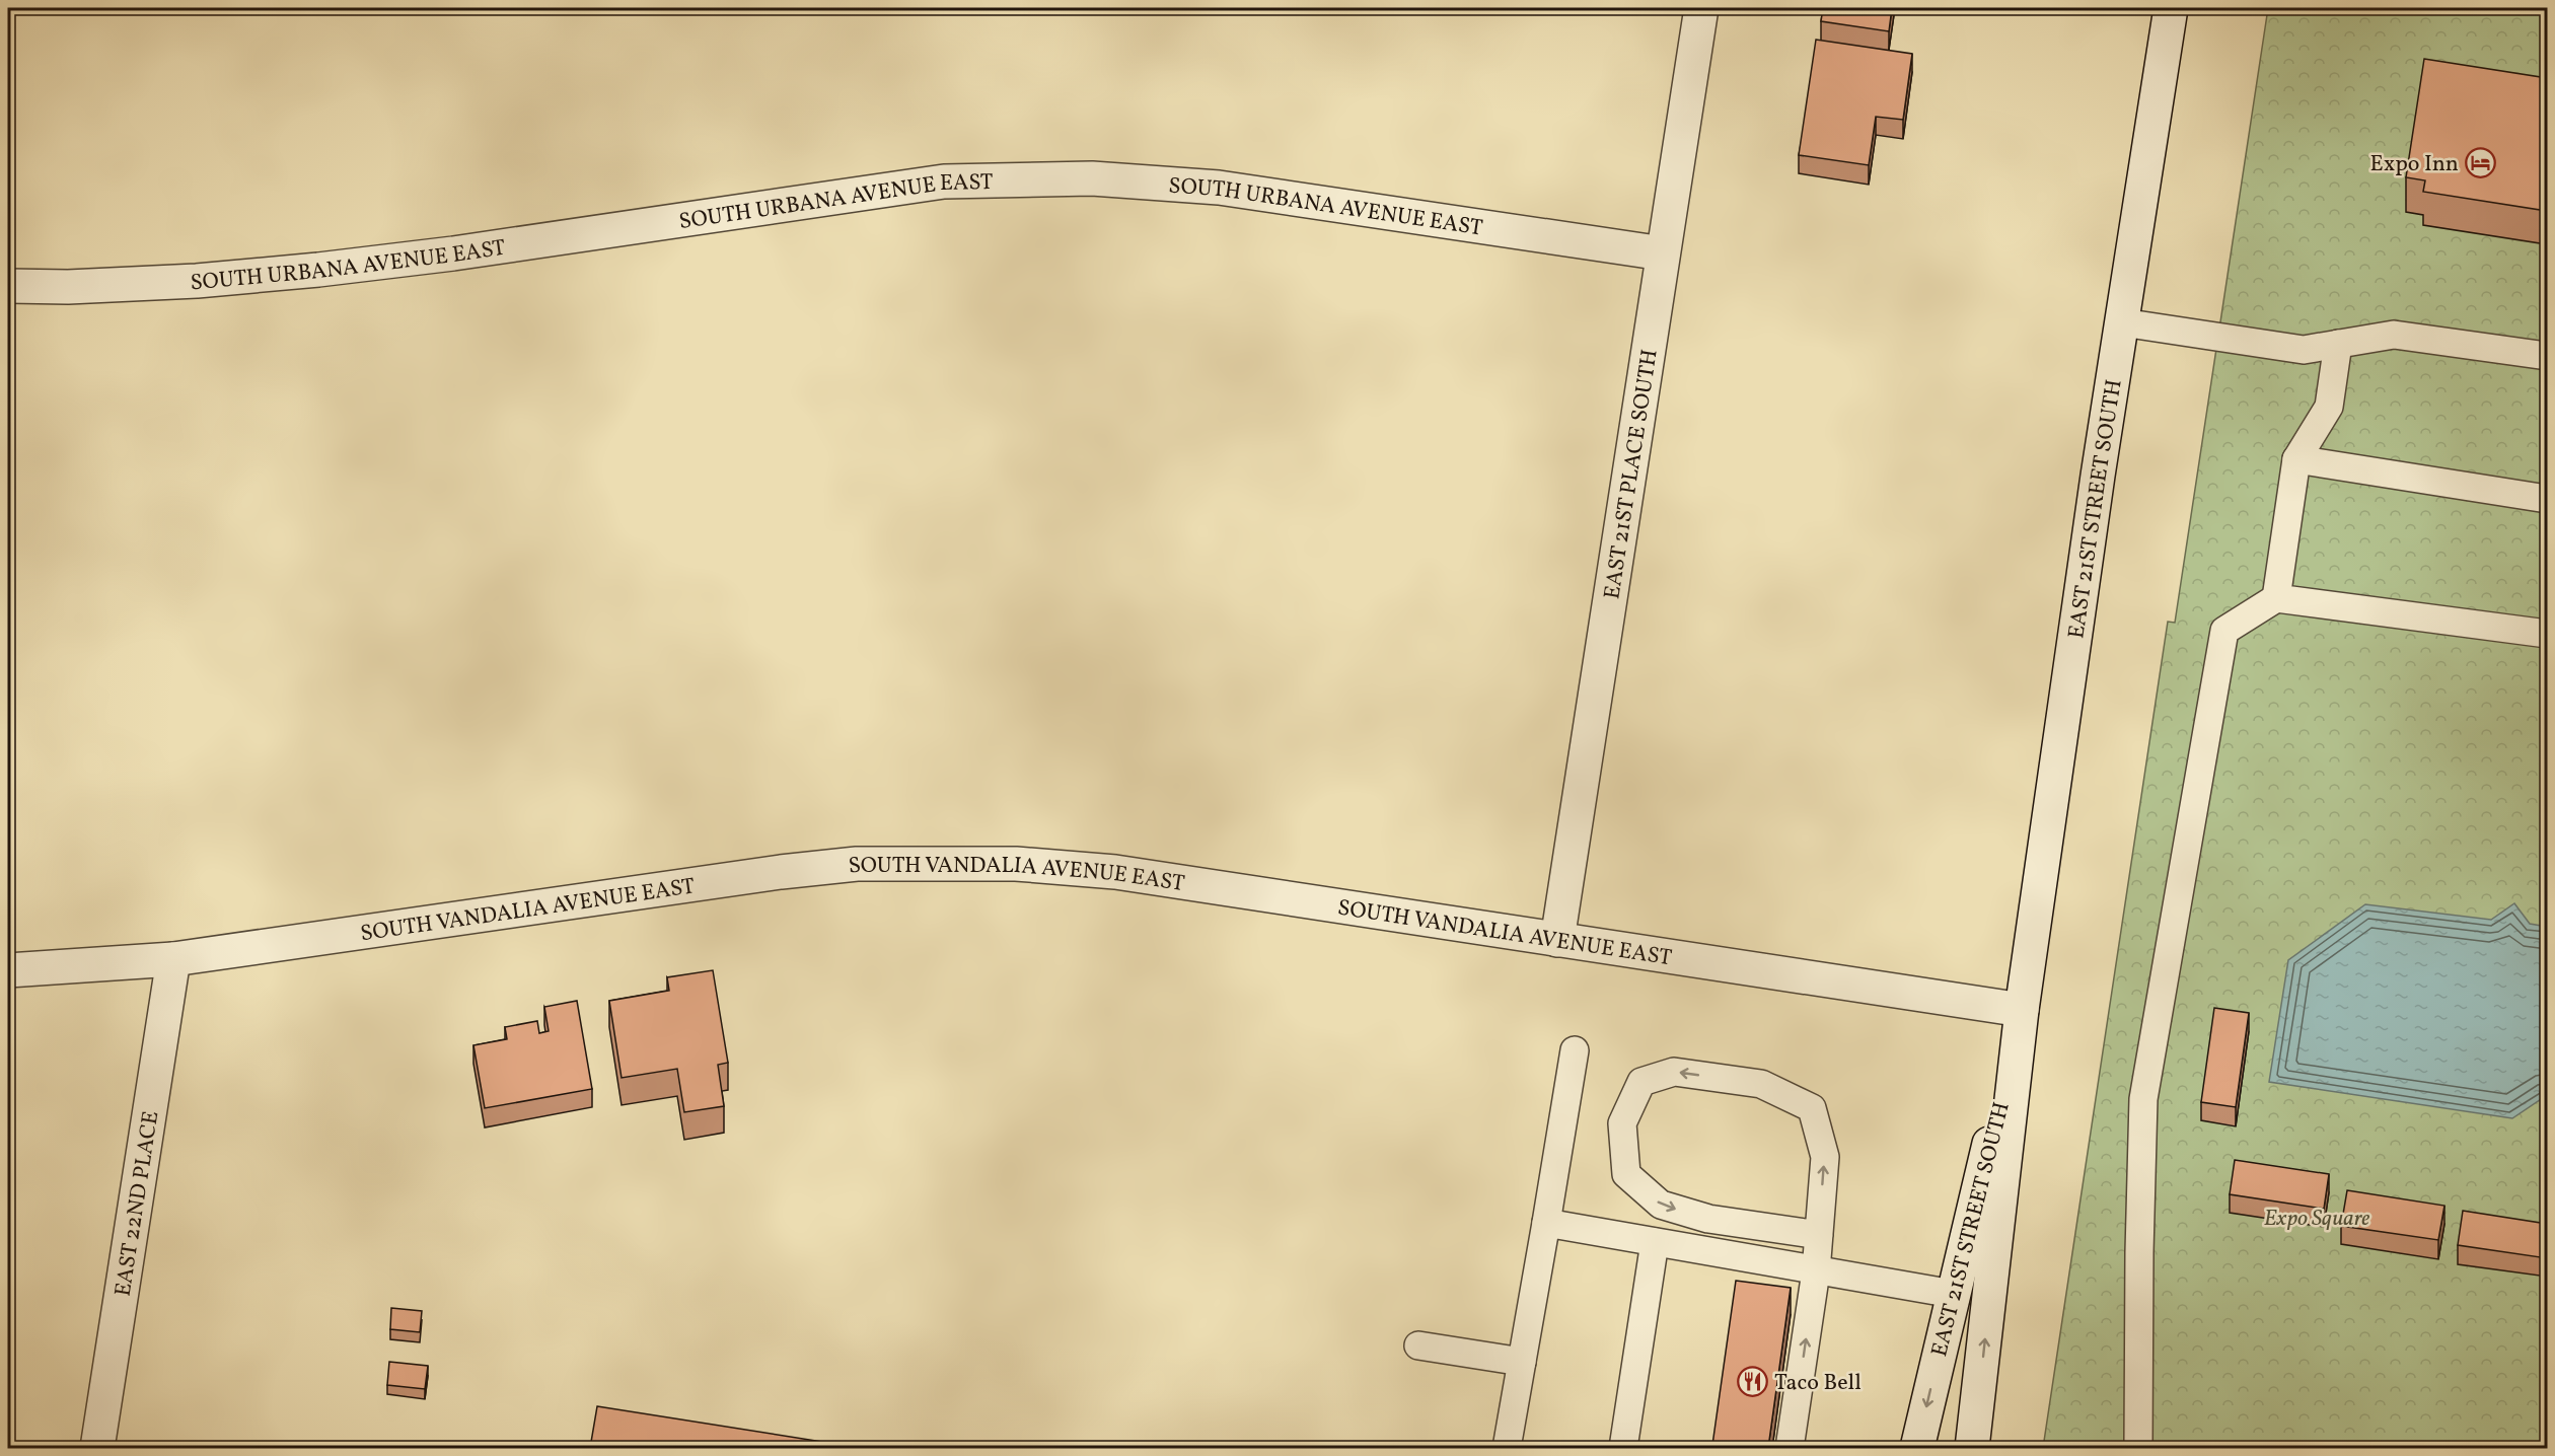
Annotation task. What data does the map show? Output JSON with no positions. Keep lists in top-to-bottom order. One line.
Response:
{"streets":{"street":["SOUTH URBANA AVENUE EAST","EAST 21ST PLACE SOUTH","EAST 21ST STREET SOUTH","SOUTH VANDALIA AVENUE EAST","EAST 22ND PLACE"]},"crossings":[["SOUTH URBANA AVENUE EAST","EAST 21ST PLACE SOUTH"],["EAST 21ST PLACE SOUTH","SOUTH VANDALIA AVENUE EAST"],["EAST 21ST STREET SOUTH","SOUTH VANDALIA AVENUE EAST"],["SOUTH VANDALIA AVENUE EAST","EAST 22ND PLACE"]],"parks":["Expo Square"],"places":{"hotel":["Expo Inn"],"restaurant":["Taco Bell"]}}
